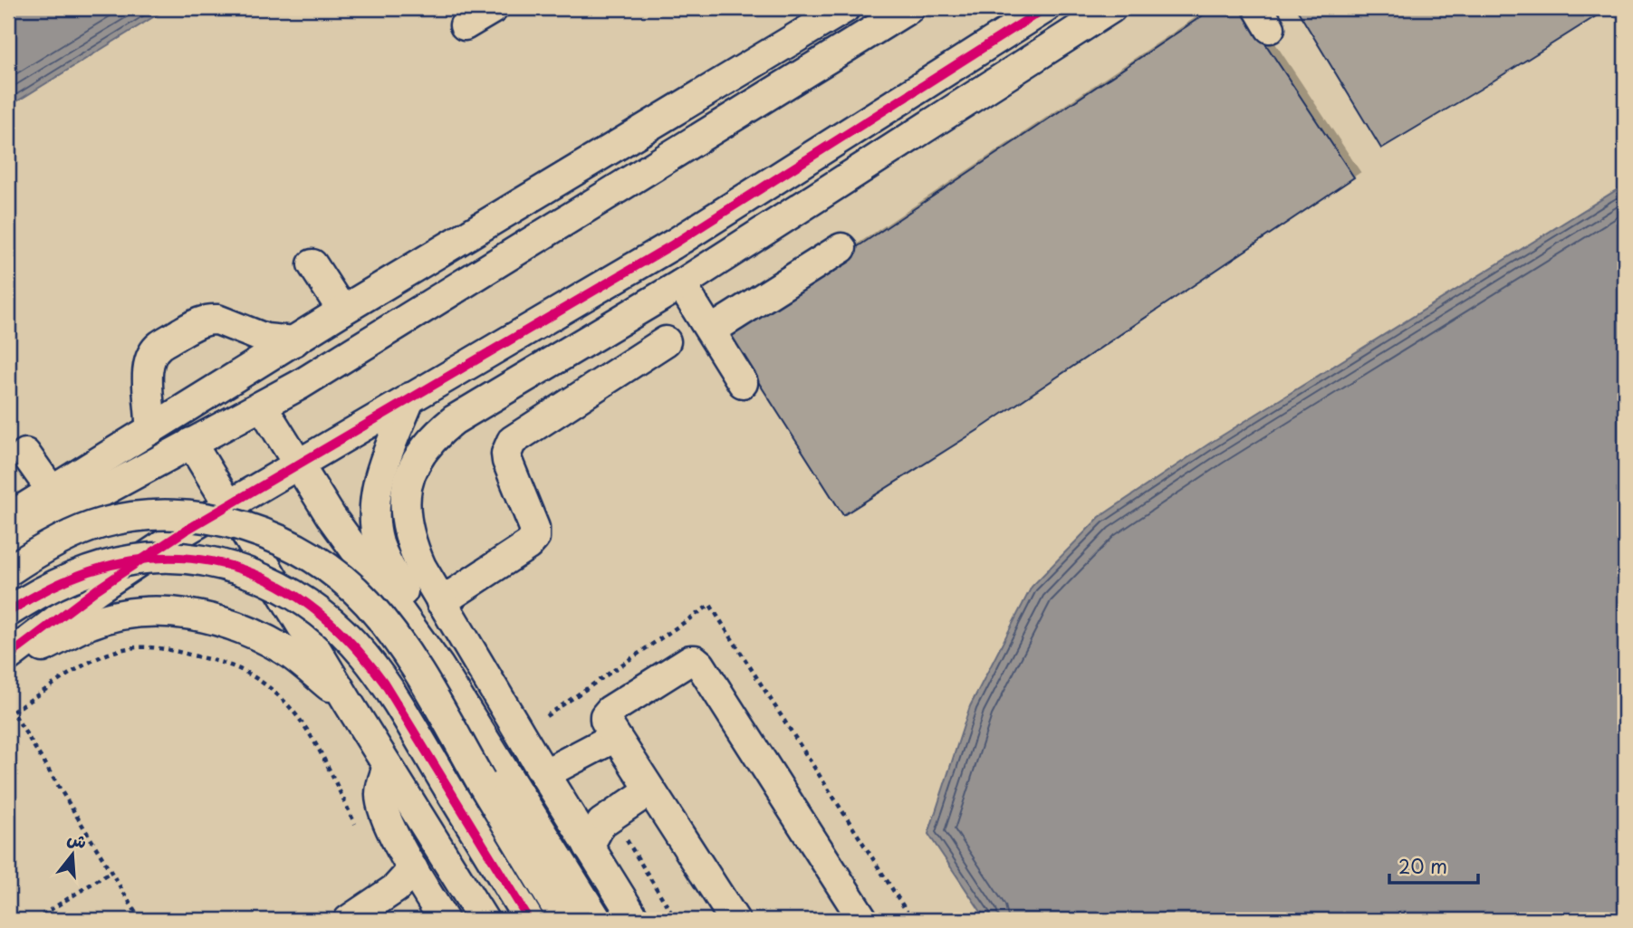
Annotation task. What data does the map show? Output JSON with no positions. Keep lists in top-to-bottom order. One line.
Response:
{"scale_bar":"20 m","north":"top"}
